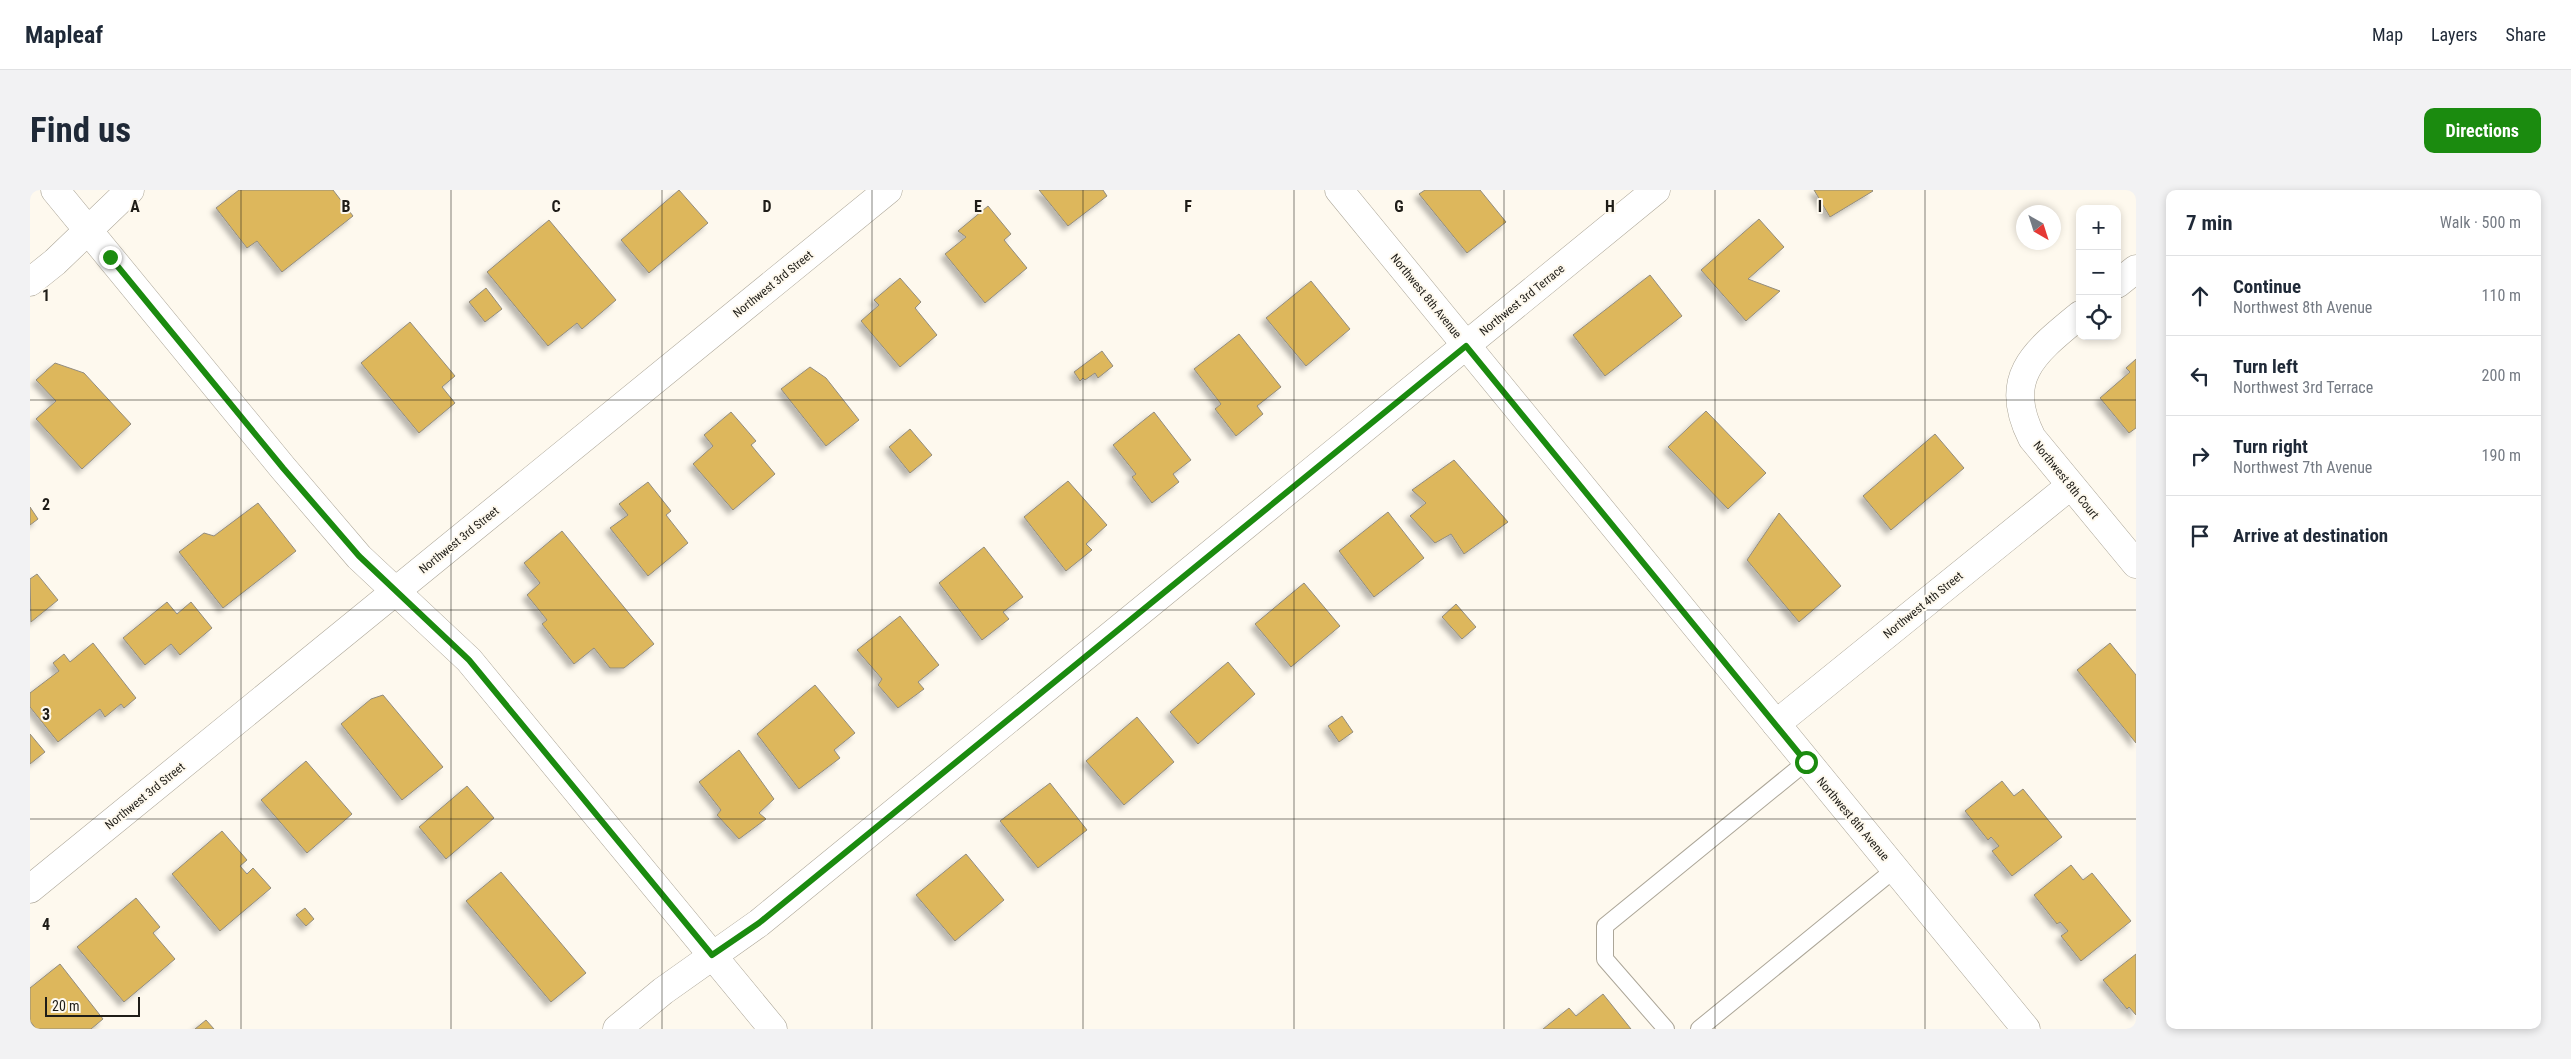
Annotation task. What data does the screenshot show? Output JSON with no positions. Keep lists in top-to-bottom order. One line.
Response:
{"streets":{"street":["Northwest 3rd Street","Northwest 8th Avenue","Northwest 3rd Terrace","Northwest 8th Court","Northwest 4th Street"]},"crossings":[["Northwest 8th Avenue","Northwest 3rd Terrace"],["Northwest 8th Avenue","Northwest 4th Street"],["Northwest 8th Court","Northwest 4th Street"]],"scale_bar":"20 m","north":"bottom right","page":{"header":"Mapleaf","nav":["Map","Layers","Share"],"buttons":"Directions","title":"Find us","heading":["7 min","Walk · 500 m"],"map_buttons":["+","−"],"list":[["Continue","Northwest 8th Avenue","110 m"],["Turn left","Northwest 3rd Terrace","200 m"],["Turn right","Northwest 7th Avenue","190 m"],"Arrive at destination"],"scale":"20 m"},"grid":{"columns":["A","B","C","D","E","F","G","H","I"],"rows":["1","2","3","4"]}}
